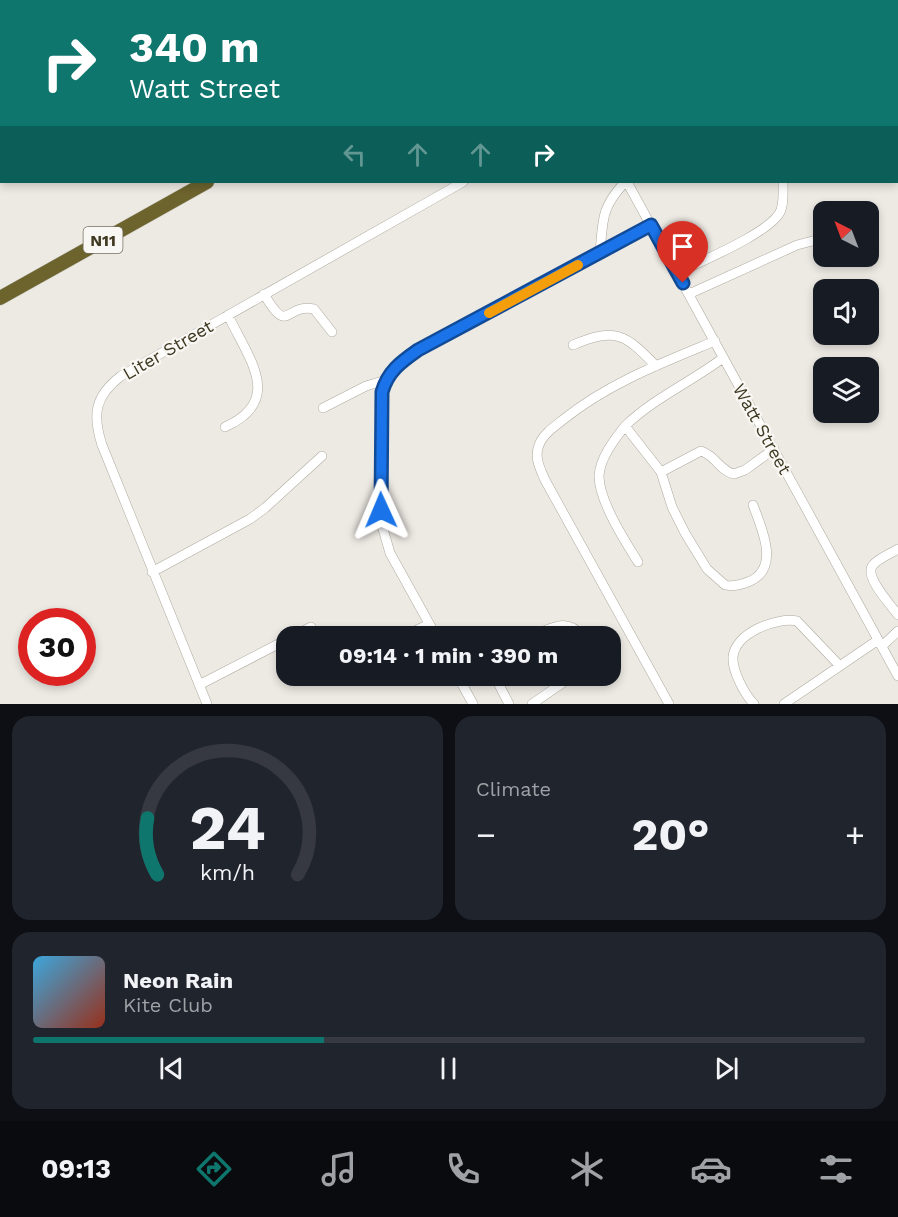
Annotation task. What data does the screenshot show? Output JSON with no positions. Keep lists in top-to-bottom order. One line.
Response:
{"streets":{"highway":["N11"],"street":["Liter Street","Watt Street"]},"north":"top left","page":{"turn":["340 m","Watt Street"],"limit":"30","trip":"09:14 · 1 min · 390 m","tile":"Climate","heat":["−","20°","+"],"song":["Neon Rain","Kite Club"],"tabs":"09:13","gauge":["24","km/h"]}}
